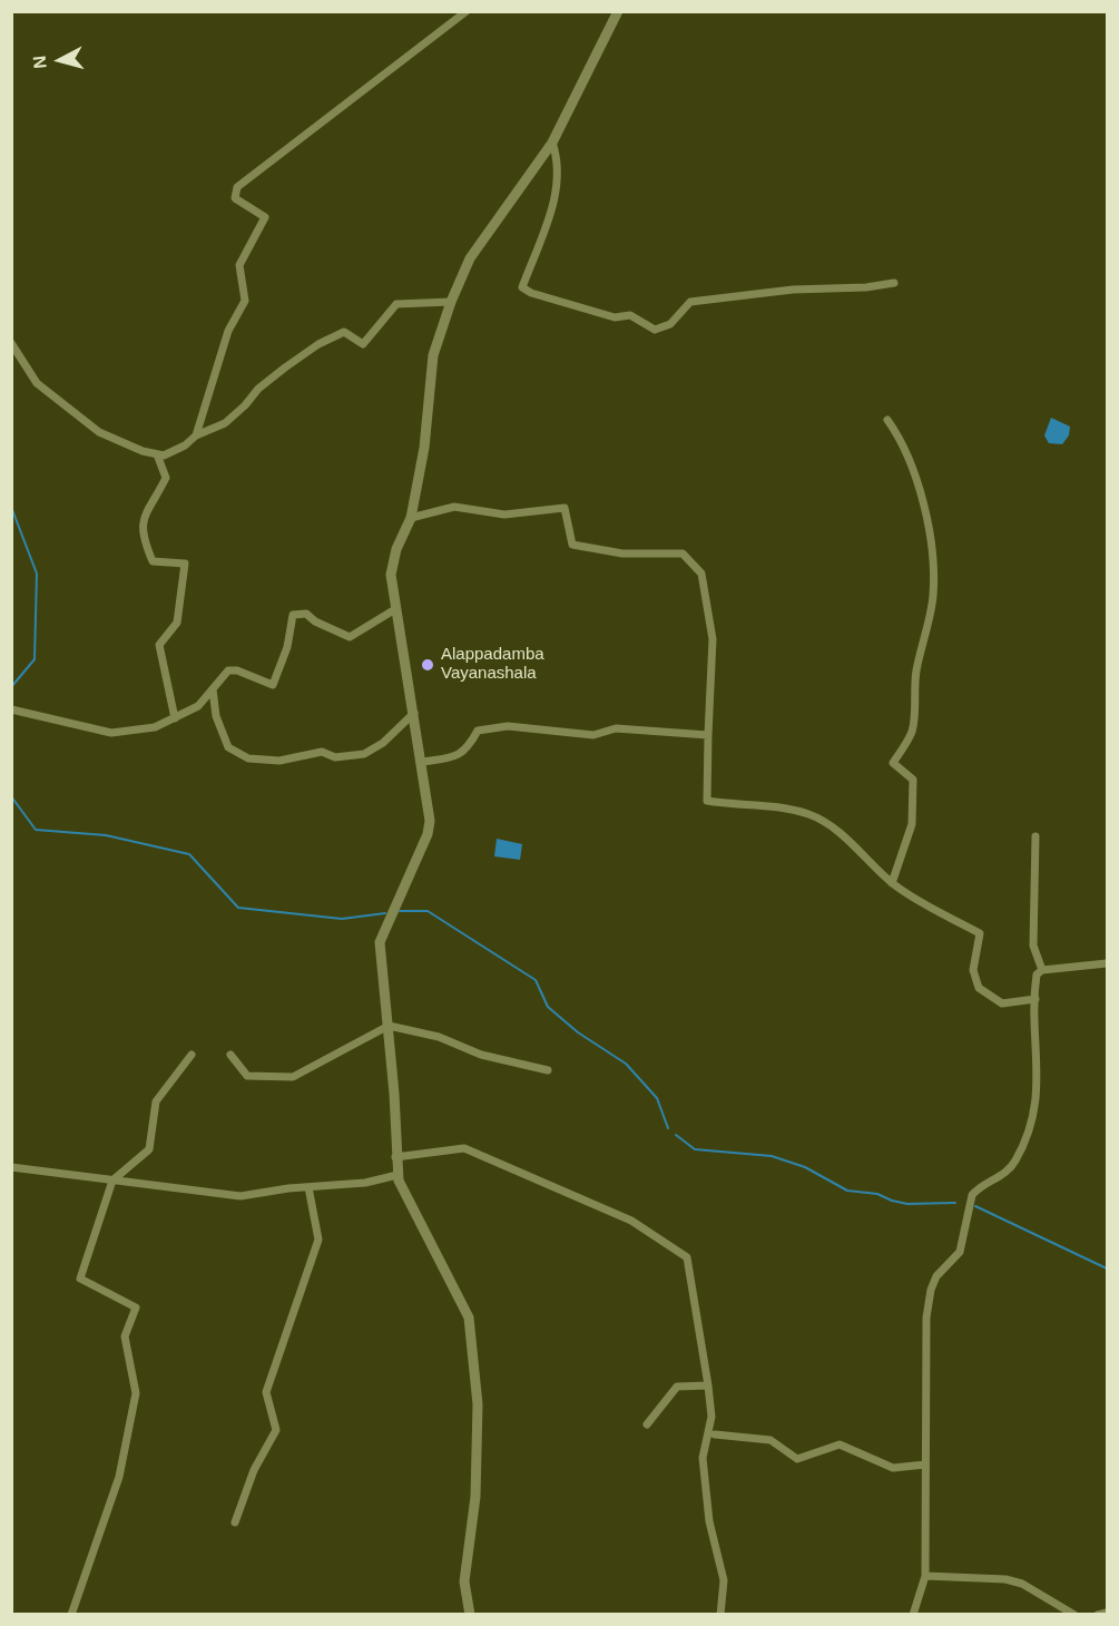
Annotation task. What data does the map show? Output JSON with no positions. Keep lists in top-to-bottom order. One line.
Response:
{"places":["Alappadamba Vayanashala"],"north":"left"}
